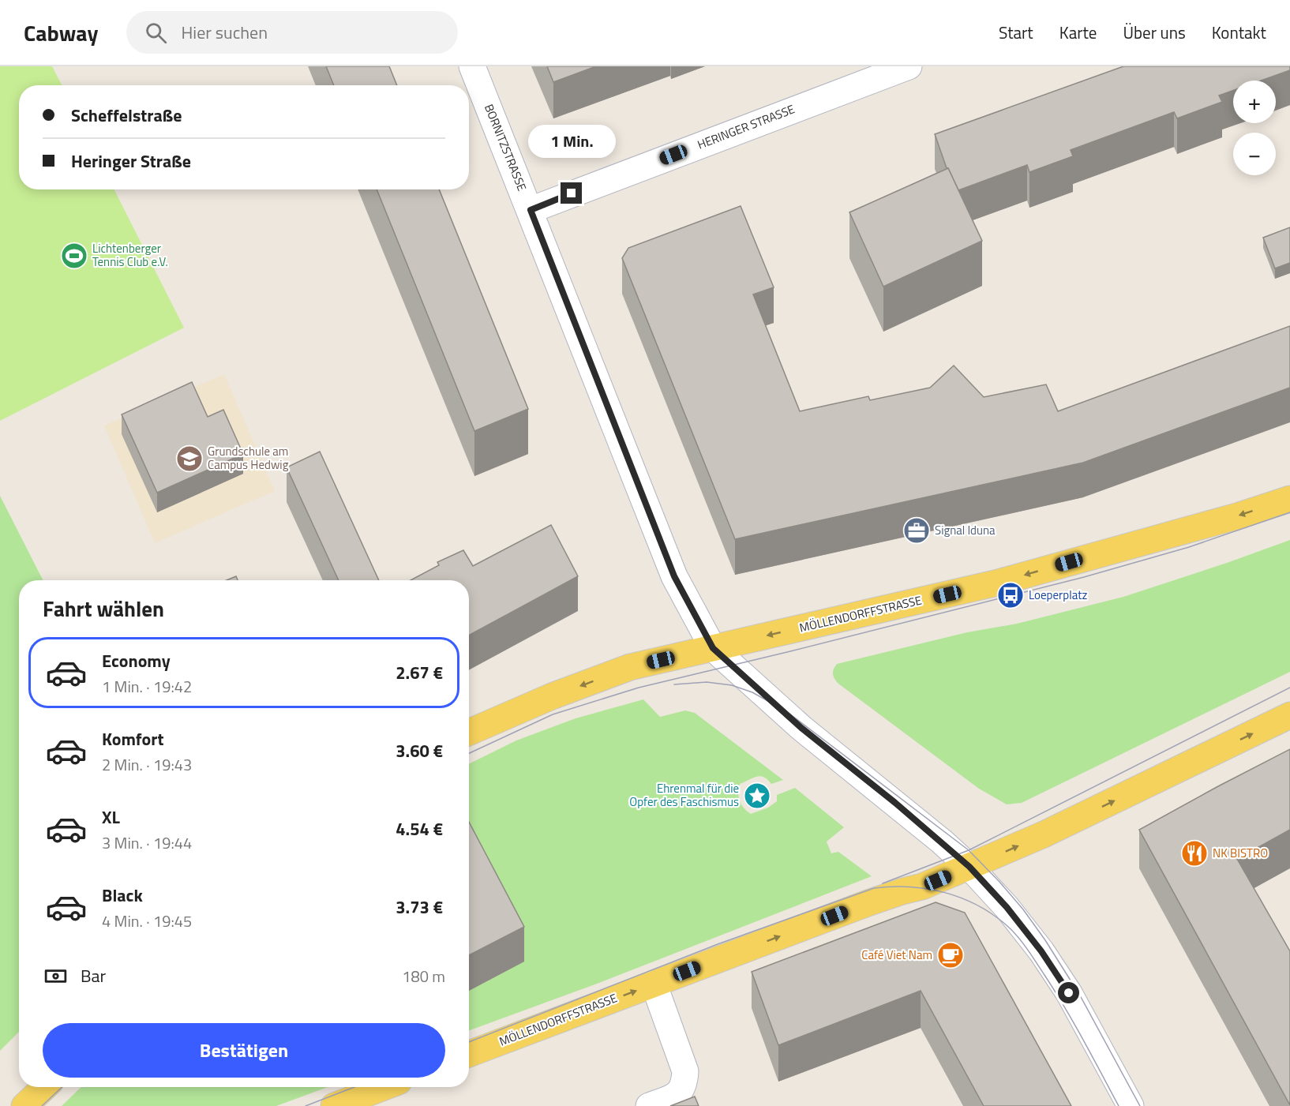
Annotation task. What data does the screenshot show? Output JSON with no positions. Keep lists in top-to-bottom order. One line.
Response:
{"streets":{"main road":["MÖLLENDORFFSTRASSE"],"street":["HERINGER STRASSE","BORNITZSTRASSE"]},"crossings":[["HERINGER STRASSE","BORNITZSTRASSE"],["BORNITZSTRASSE","MÖLLENDORFFSTRASSE"]],"places":{"sports":["Lichtenberger Tennis Club e.V."],"school or university":["Grundschule am Campus Hedwig"],"office":["Signal Iduna"],"bus stop":["Loeperplatz"],"place":["Ehrenmal für die Opfer des Faschismus"],"restaurant":["NK BISTRO"],"cafe":["Café Viet Nam"]},"page":{"header":"Cabway","search":"Hier suchen","nav":["Start","Karte","Über uns","Kontakt"],"map_buttons":["+","−"],"banner":["Scheffelstraße","Heringer Straße"],"bubble":"1 Min.","heading":"Fahrt wählen","list":[{"name":"Economy","note":"1 Min. · 19:42","value":"2.67 €"},{"name":"Komfort","note":"2 Min. · 19:43","value":"3.60 €"},{"name":"XL","note":"3 Min. · 19:44","value":"4.54 €"},{"name":"Black","note":"4 Min. · 19:45","value":"3.73 €"}],"pay":["Bar","180 m"],"buttons":"Bestätigen"}}
